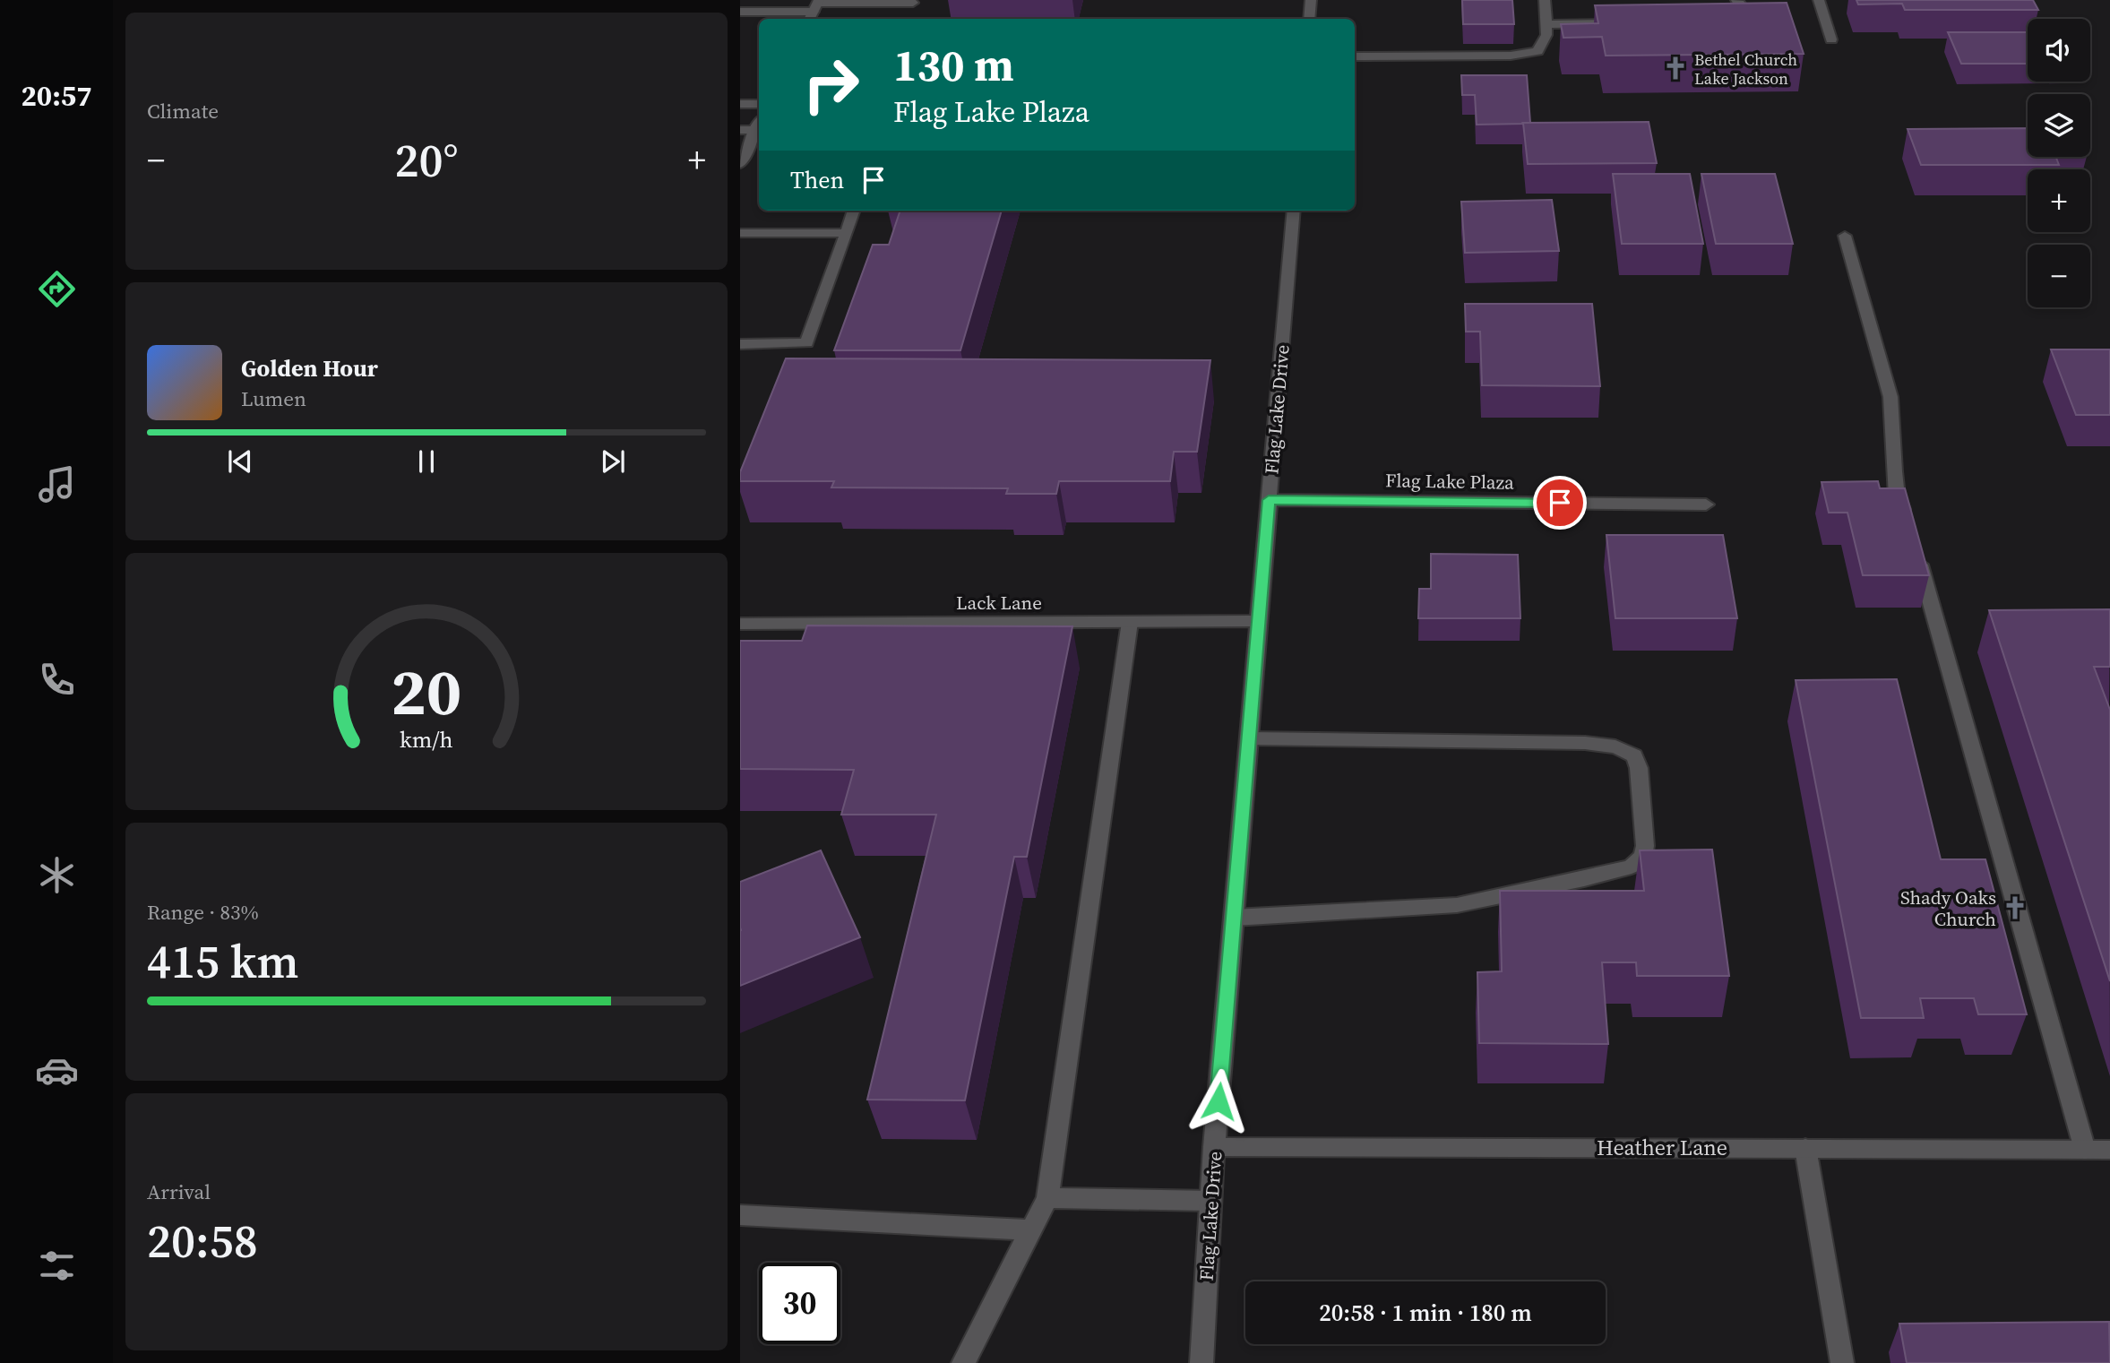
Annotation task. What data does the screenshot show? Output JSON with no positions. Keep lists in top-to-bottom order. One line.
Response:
{"streets":{"street":["Flag Lake Drive","Flag Lake Plaza","Lack Lane","Heather Lane"]},"crossings":[["Flag Lake Drive","Flag Lake Plaza"],["Flag Lake Drive","Lack Lane"],["Flag Lake Drive","Heather Lane"]],"places":{"church":["Bethel Church Lake Jackson","Shady Oaks Church"]},"page":{"tabs":"20:57","tile":["Climate",["Range · 83%","415 km"],["Arrival","20:58"]],"map_buttons":["+","−"],"turn":["130 m","Flag Lake Plaza"],"heat":["−","20°","+"],"then":"Then","song":["Golden Hour","Lumen"],"limit":"30","trip":"20:58 · 1 min · 180 m","gauge":["20","km/h"]}}
